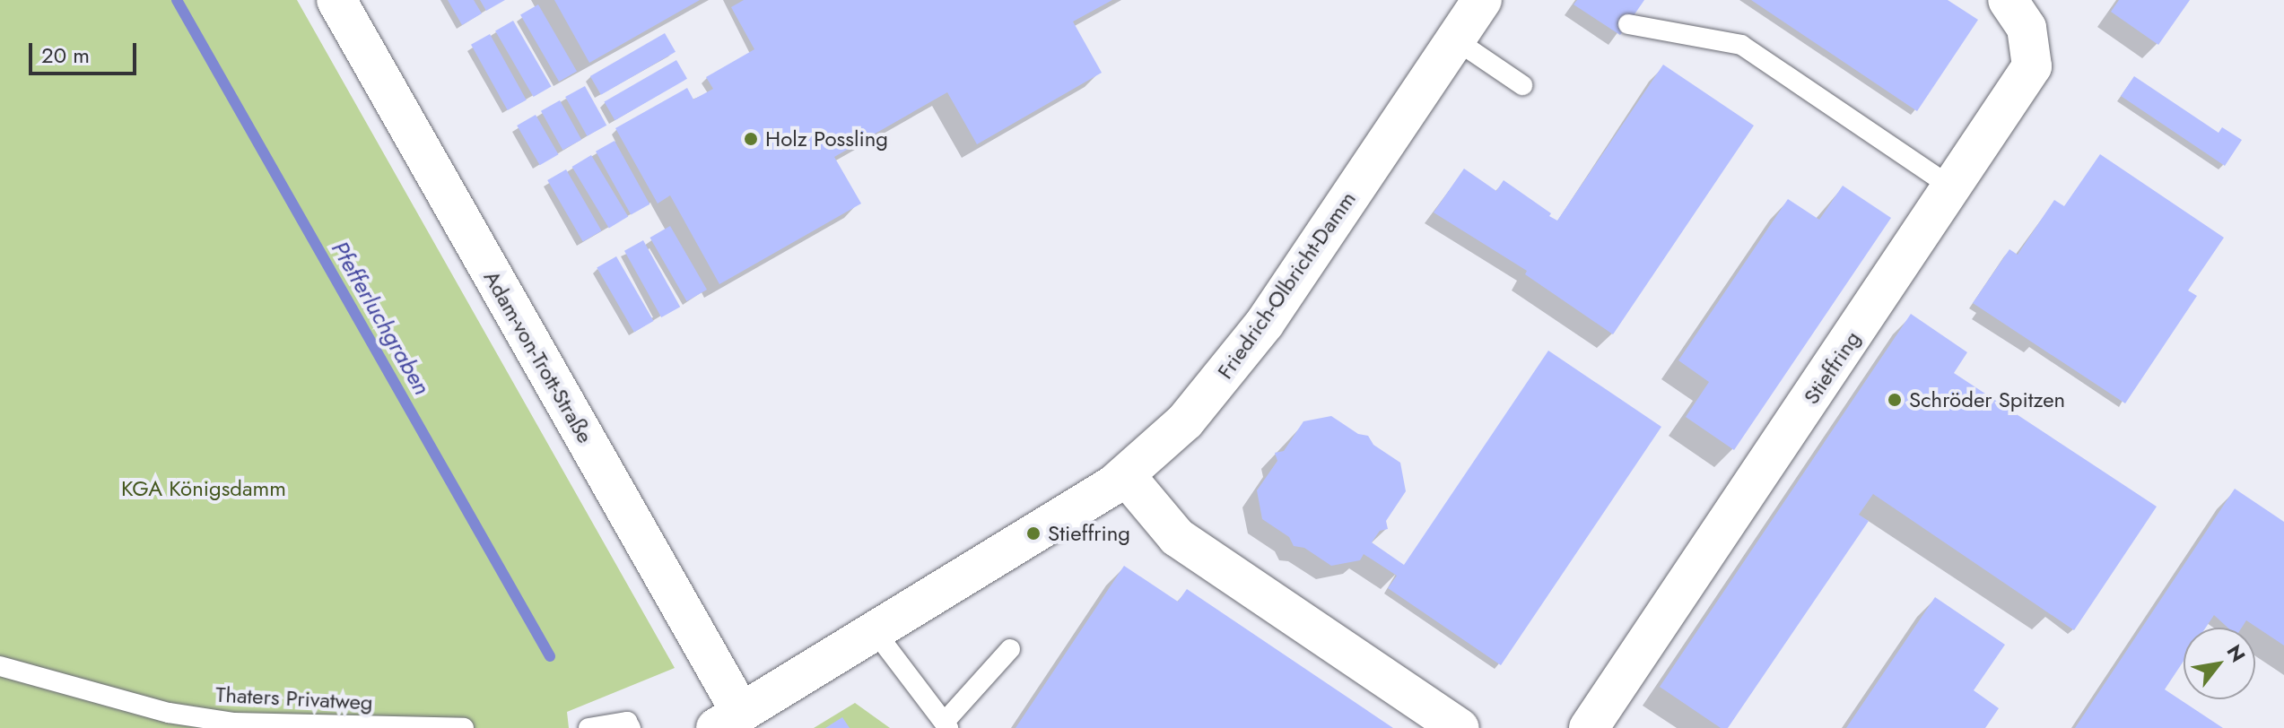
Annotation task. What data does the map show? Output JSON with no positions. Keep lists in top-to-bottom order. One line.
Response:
{"streets":{"street":["Friedrich-Olbricht-Damm","Adam-von-Trott-Straße","Stieffring"],"lane":["Thaters Privatweg"]},"crossings":[["Friedrich-Olbricht-Damm","Adam-von-Trott-Straße"]],"water":["Pfefferluchgraben"],"parks":["KGA Königsdamm"],"places":["Holz Possling","Schröder Spitzen","Stieffring"],"scale_bar":"20 m","north":"top right"}
